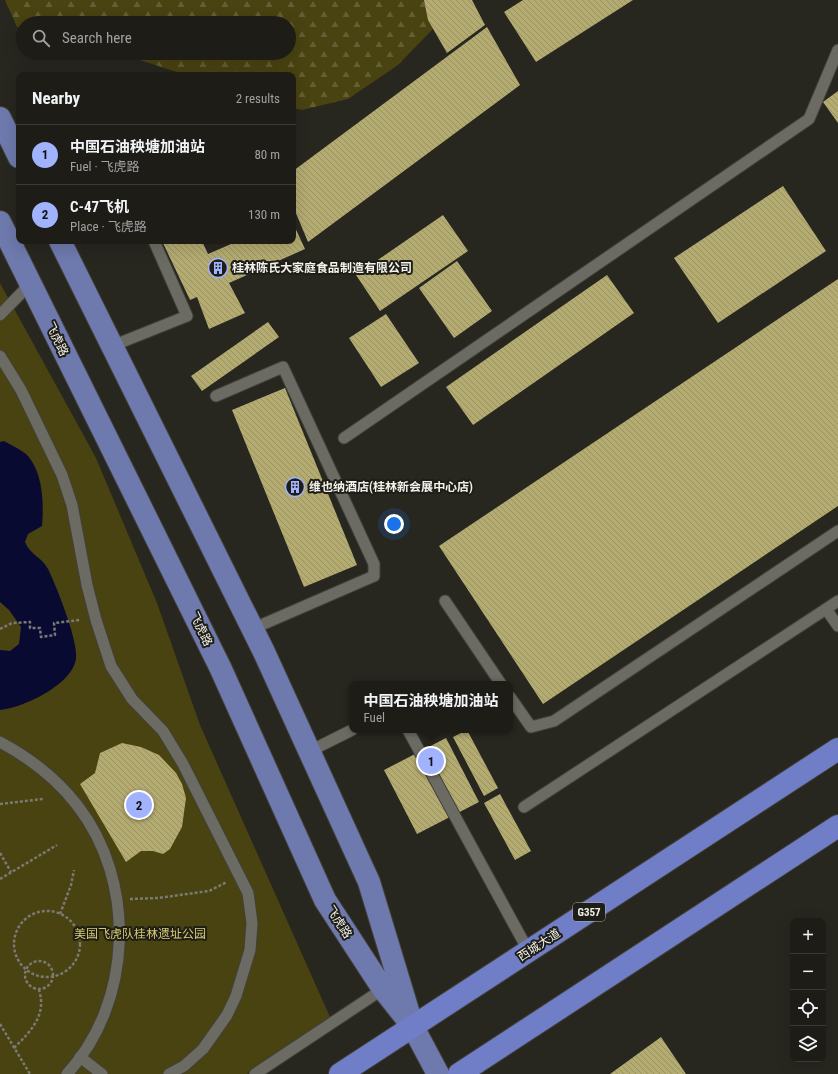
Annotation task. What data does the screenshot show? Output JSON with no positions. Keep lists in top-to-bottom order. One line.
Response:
{"streets":{"highway":["G357","西城大道"],"main road":["飞虎路"]},"crossings":[["飞虎路","西城大道"]],"parks":["美国飞虎队桂林遗址公园"],"places":{"building":["桂林陈氏大家庭食品制造有限公司","维也纳酒店(桂林新会展中心店)"]},"page":{"search":"Search here","heading":["Nearby","2 results"],"list":[{"mark":"1","name":"中国石油秧塘加油站","note":"Fuel · 飞虎路","value":"80 m"},{"mark":"2","name":"C-47飞机","note":"Place · 飞虎路","value":"130 m"}],"popup":["中国石油秧塘加油站","Fuel"],"pins":["1","2"],"map_buttons":["+","−"]}}
